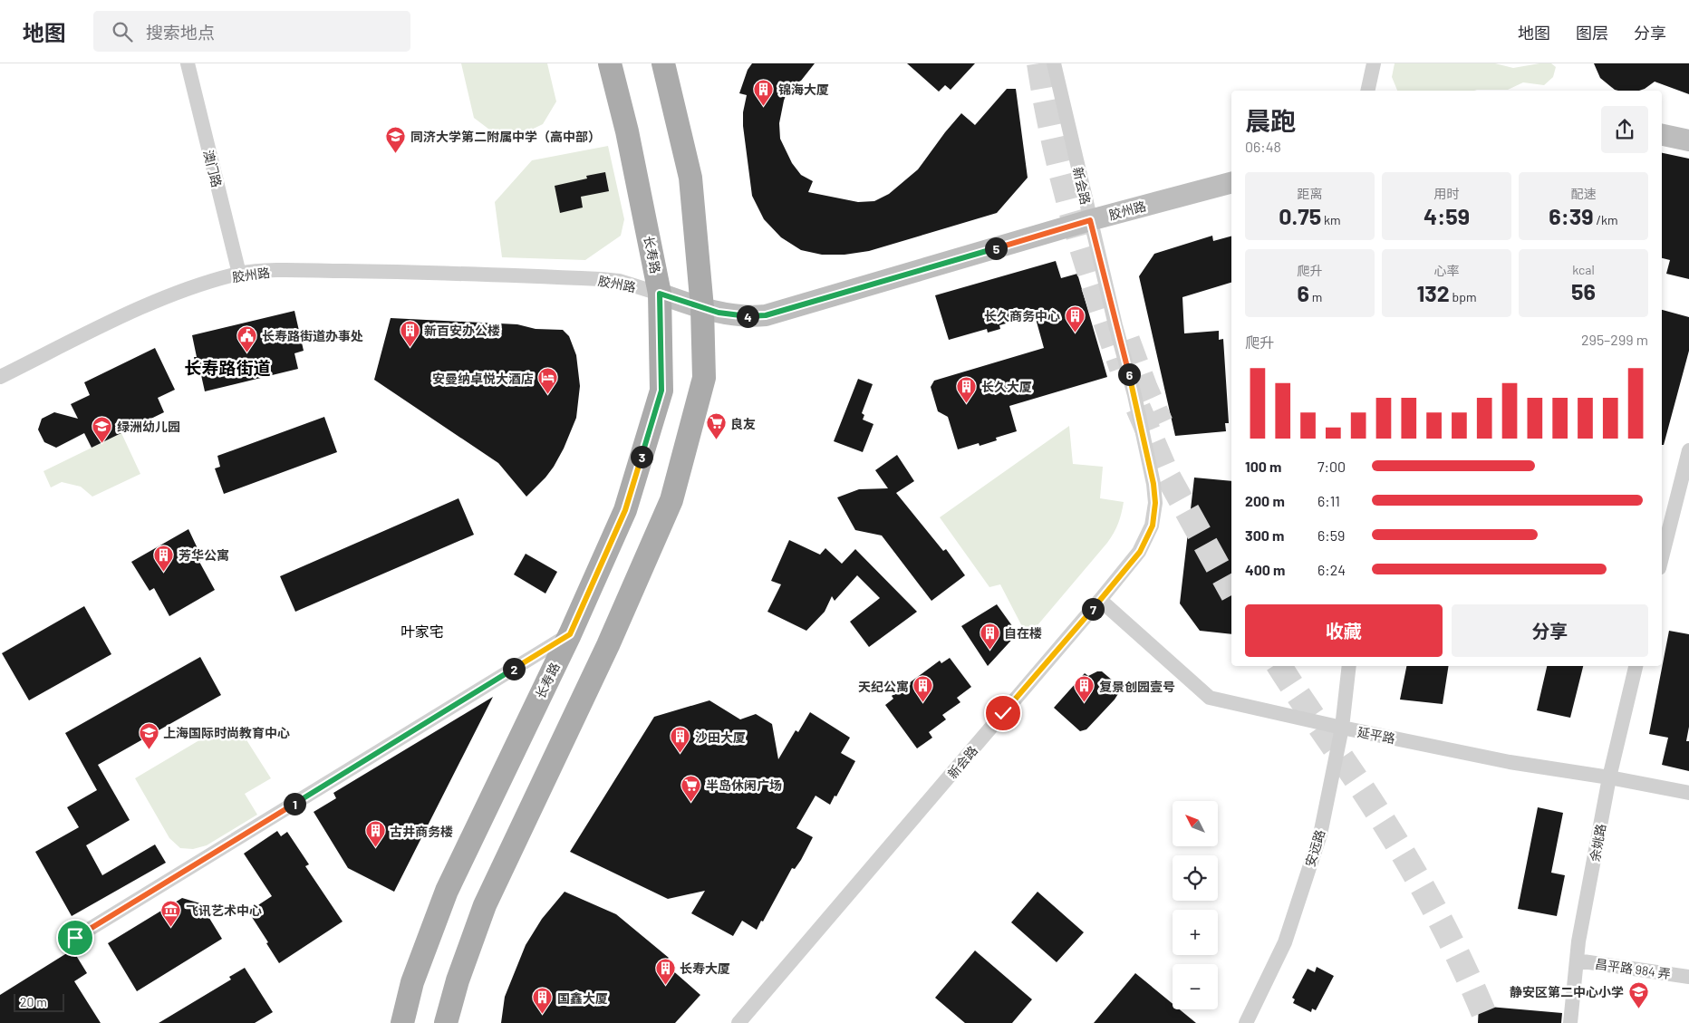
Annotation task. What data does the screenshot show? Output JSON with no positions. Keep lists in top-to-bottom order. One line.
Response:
{"streets":{"main road":["长寿路"],"street":["澳门路","新会路","胶州路","延平路","余姚路","安远路","昌平路 984 弄"]},"crossings":[["澳门路","胶州路"],["新会路","胶州路"],["新会路","延平路"],["胶州路","长寿路"],["延平路","余姚路"],["延平路","安远路"],["余姚路","昌平路 984 弄"]],"districts":["长寿路街道","叶家宅"],"places":{"building":["锦海大厦","长久商务中心","新百安办公楼","长久大厦","芳华公寓","自在楼","天纪公寓","复景创园壹号","沙田大厦","古井商务楼","长寿大厦","国鑫大厦"],"school or university":["同济大学第二附属中学（高中部）","绿洲幼儿园","上海国际时尚教育中心","静安区第二中心小学"],"public building":["长寿路街道办事处"],"hotel":["安曼纳卓悦大酒店"],"supermarket":["良友","半岛休闲广场"],"museum":["飞讯艺术中心"]},"scale_bar":"20 m","north":"top left","page":{"header":"地图","search":"搜索地点","nav":["地图","图层","分享"],"heading":["晨跑","06:48"],"stats":[["距离","0.75 km"],["用时","4:59"],["配速","6:39 /km"],["爬升","6 m"],["心率","132 bpm"],["kcal","56"]],"pins":["5","4","6","3","7","2","1"],"chart":["爬升","295–299 m"],"list":[{"name":"100 m","note":"7:00"},{"name":"200 m","note":"6:11"},{"name":"300 m","note":"6:59"},{"name":"400 m","note":"6:24"}],"buttons":["收藏","分享"],"map_buttons":["+","−"],"scale":"20 m"}}
